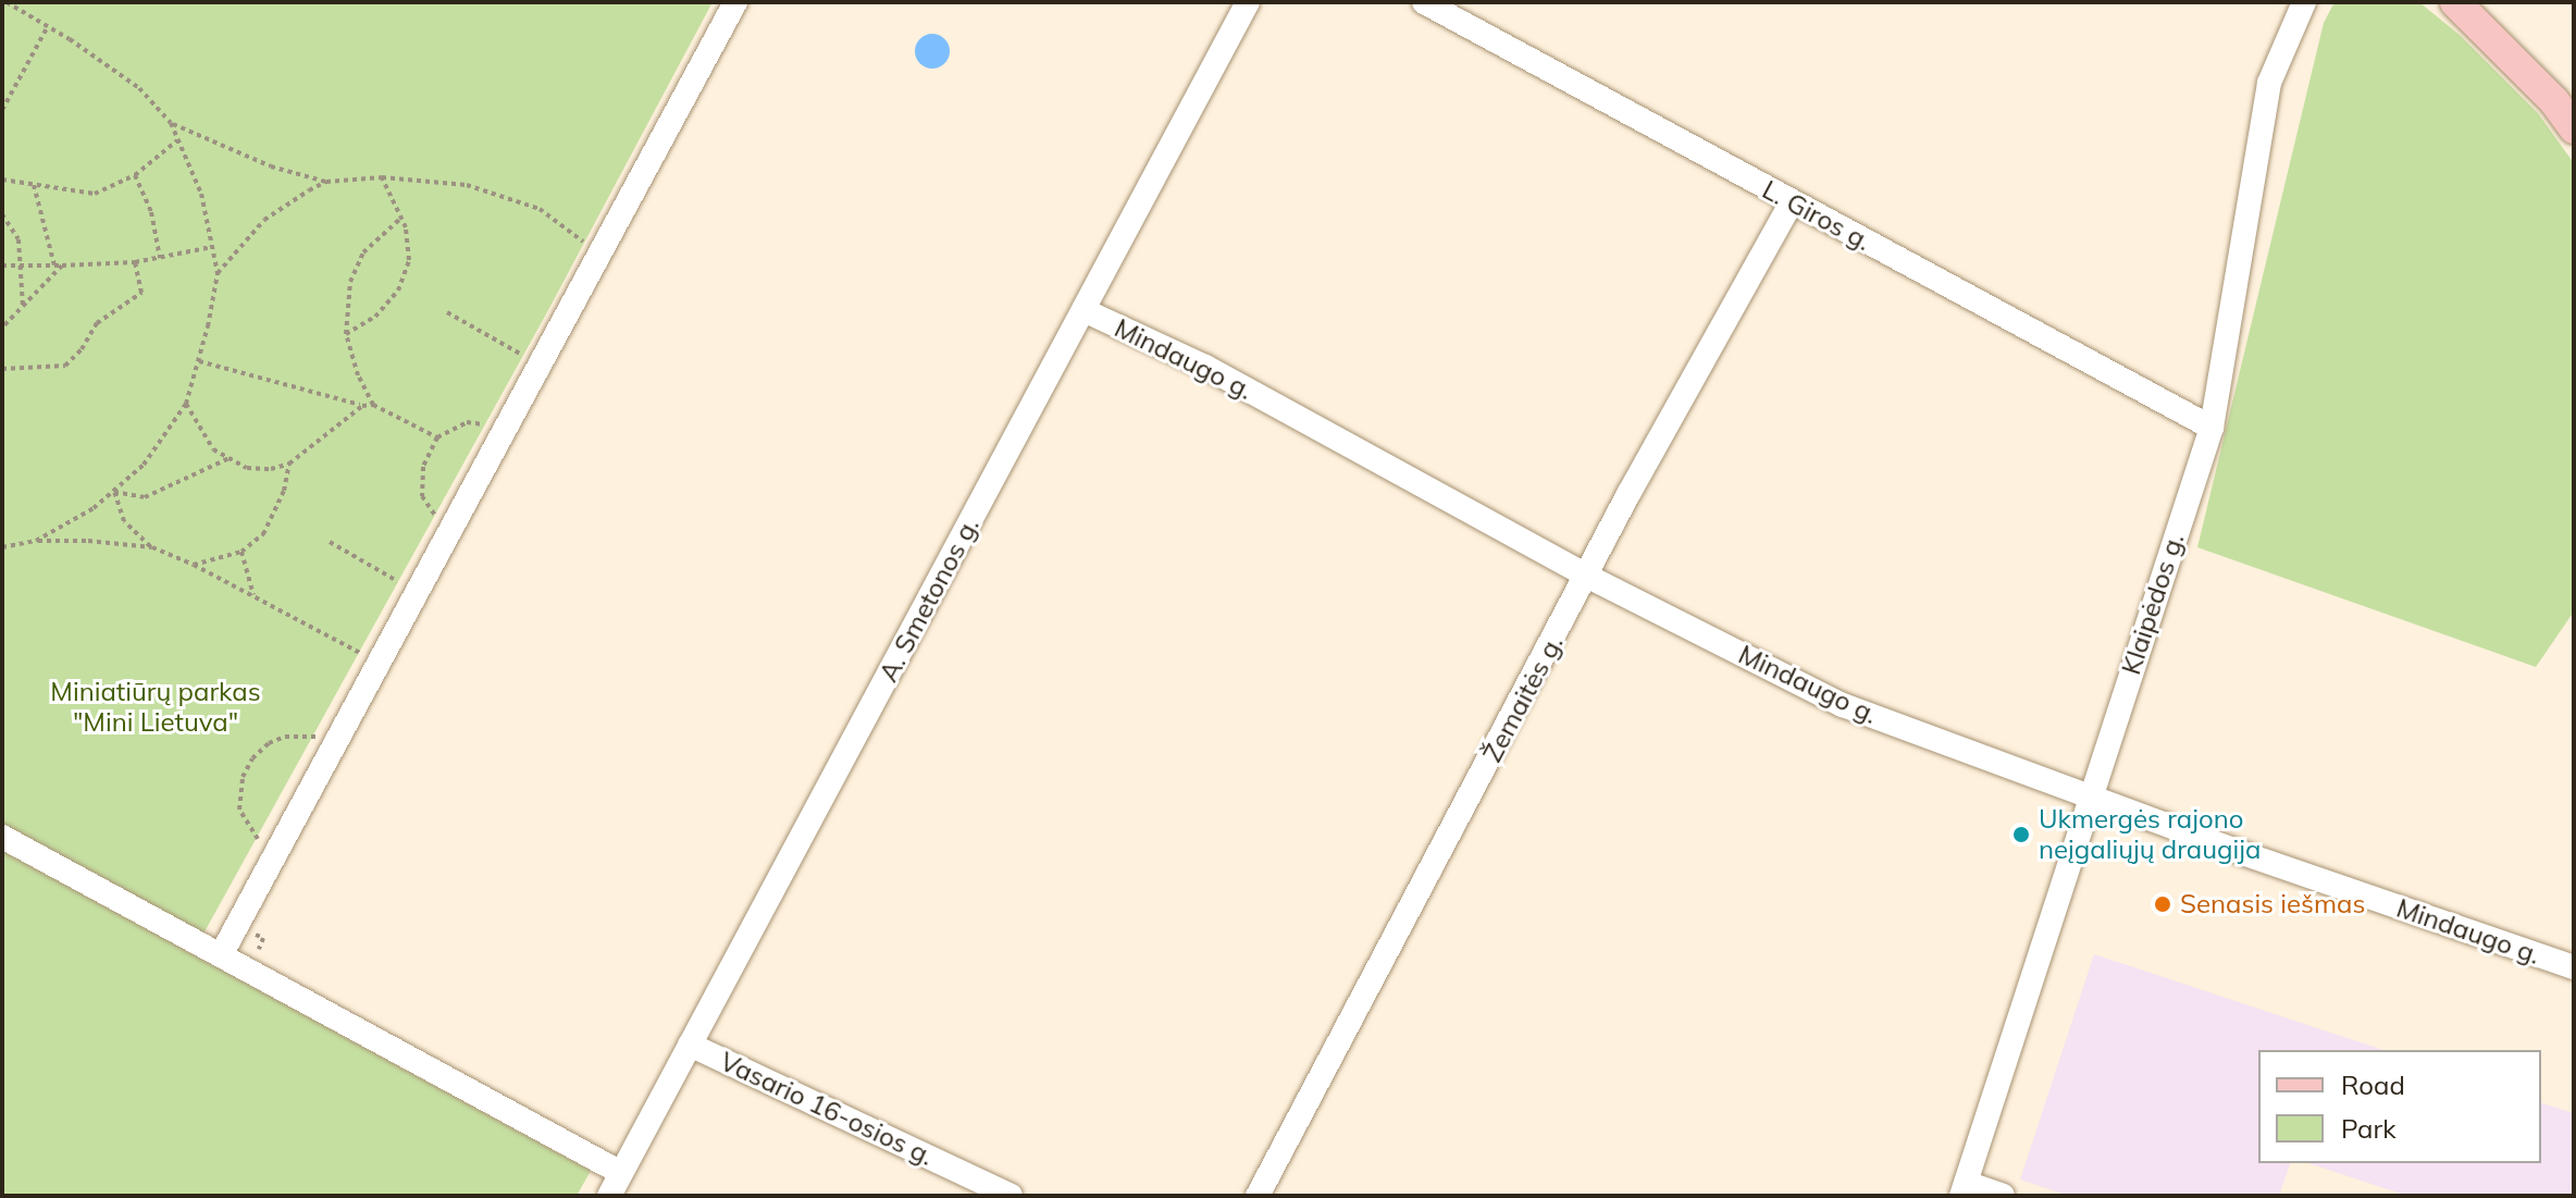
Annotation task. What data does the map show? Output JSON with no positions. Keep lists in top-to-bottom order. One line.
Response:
{"streets":{"street":["L. Giros g.","Mindaugo g.","A. Smetonos g.","Klaipėdos g.","Žemaitės g.","Vasario 16-osios g."]},"crossings":[["L. Giros g.","Klaipėdos g."],["L. Giros g.","Žemaitės g."],["Mindaugo g.","A. Smetonos g."],["Mindaugo g.","Klaipėdos g."],["Mindaugo g.","Žemaitės g."],["A. Smetonos g.","Vasario 16-osios g."]],"parks":["Miniatiūrų parkas \"Mini Lietuva\""],"places":["Ukmergės rajono neįgaliųjų draugija","Senasis iešmas"],"legend":["Road","Park"]}
